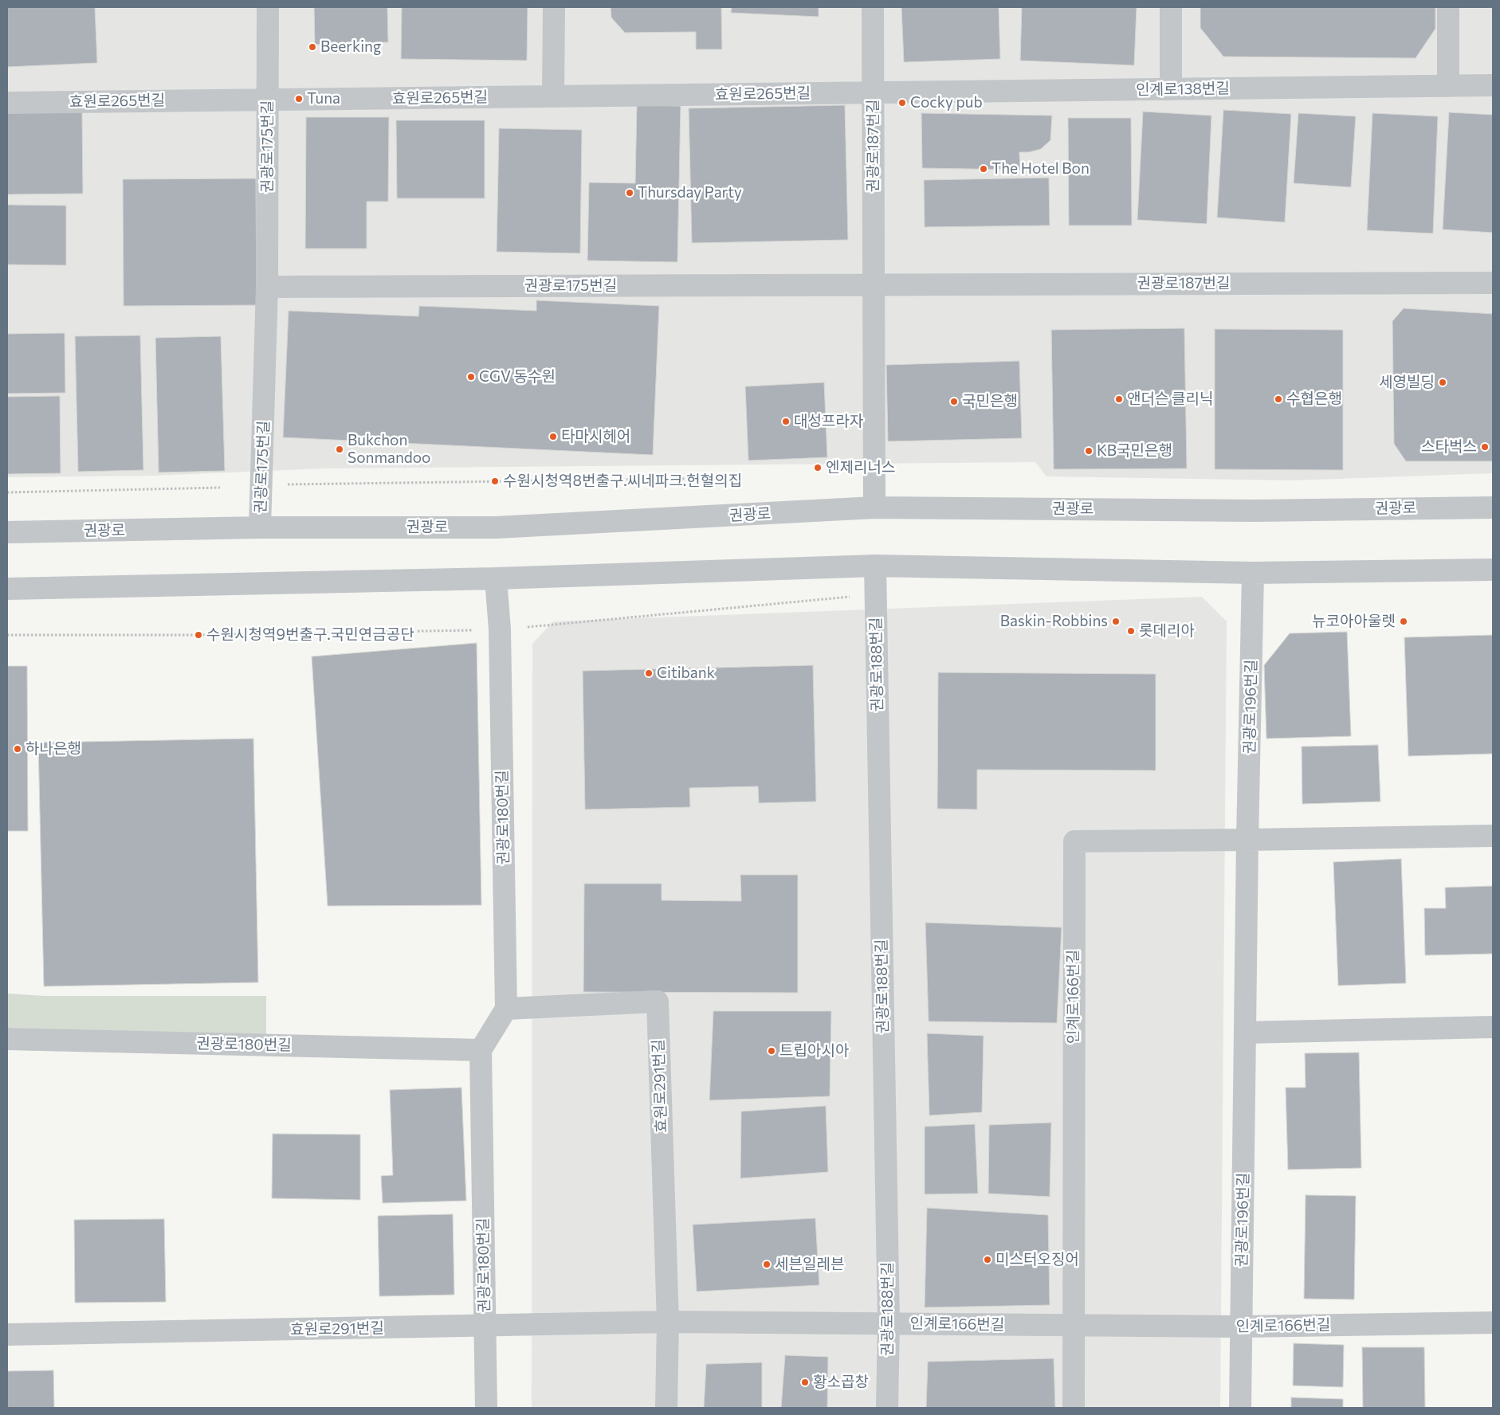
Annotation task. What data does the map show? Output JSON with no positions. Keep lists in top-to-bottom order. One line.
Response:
{"streets":{"street":["인계로138번길","효원로265번길","권광로187번길","권광로175번길","권광로","권광로188번길","권광로196번길","권광로180번길","인계로166번길","효원로291번길"]},"crossings":[["인계로138번길","효원로265번길"],["인계로138번길","권광로187번길"],["효원로265번길","권광로187번길"],["효원로265번길","권광로175번길"],["권광로187번길","권광로175번길"],["권광로187번길","권광로"],["권광로175번길","권광로"],["권광로188번길","인계로166번길"],["권광로188번길","효원로291번길"],["권광로196번길","인계로166번길"],["권광로180번길","효원로291번길"],["인계로166번길","효원로291번길"]],"places":["Beerking","Tuna","Cocky pub","The Hotel Bon","Thursday Party","CGV 동수원","세영빌딩","앤더슨 클리닉","수협은행","국민은행","대성프라자","타마시헤어","스타벅스","Bukchon Sonmandoo","KB국민은행","엔제리너스","수원시청역8번출구.씨네파크.헌혈의집","Baskin-Robbins","뉴코아아울렛","롯데리아","수원시청역9번출구.국민연금공단","Citibank","하나은행","트립아시아","미스터오징어","세븐일레븐","황소곱창"]}
